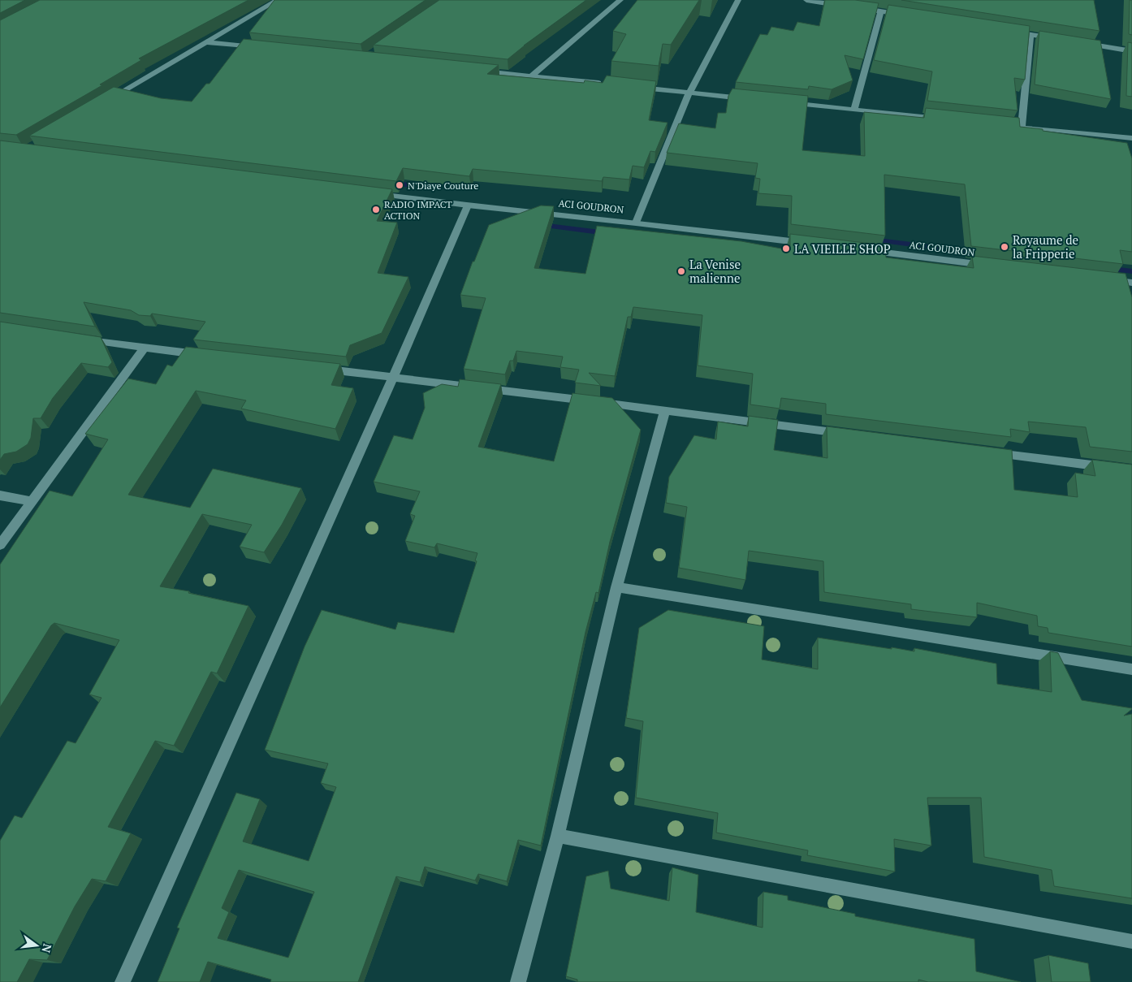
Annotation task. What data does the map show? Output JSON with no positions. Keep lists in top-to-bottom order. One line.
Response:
{"streets":{"street":["ACI GOUDRON"]},"places":["N'Diaye Couture","RADIO IMPACT ACTION","Royaume de la Fripperie","LA VIEILLE SHOP","La Venise malienne"],"north":"right"}
